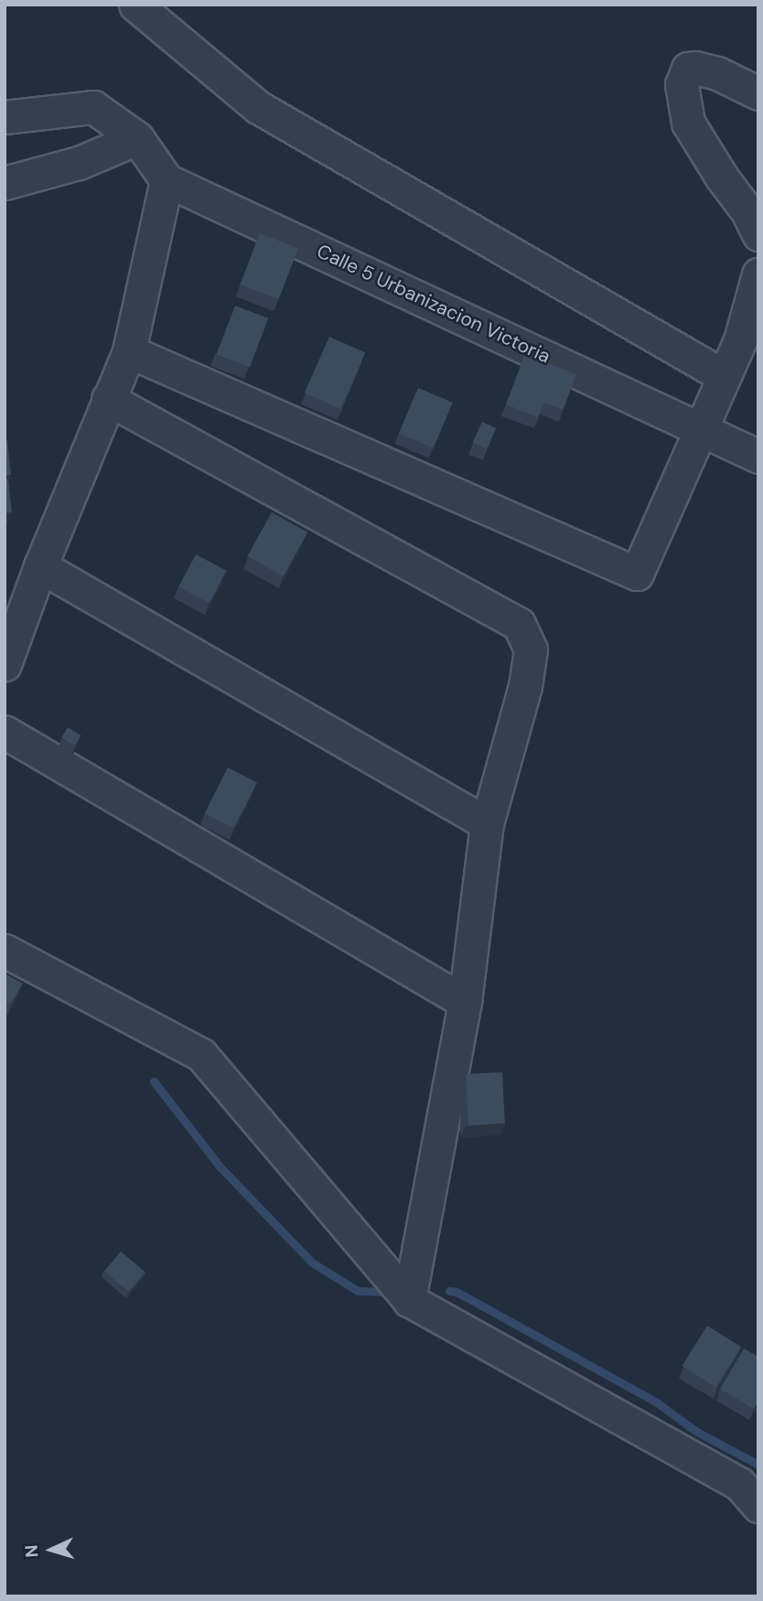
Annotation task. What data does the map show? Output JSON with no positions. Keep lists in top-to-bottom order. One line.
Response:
{"streets":{"street":["Calle 5 Urbanizacion Victoria"]},"north":"left"}
